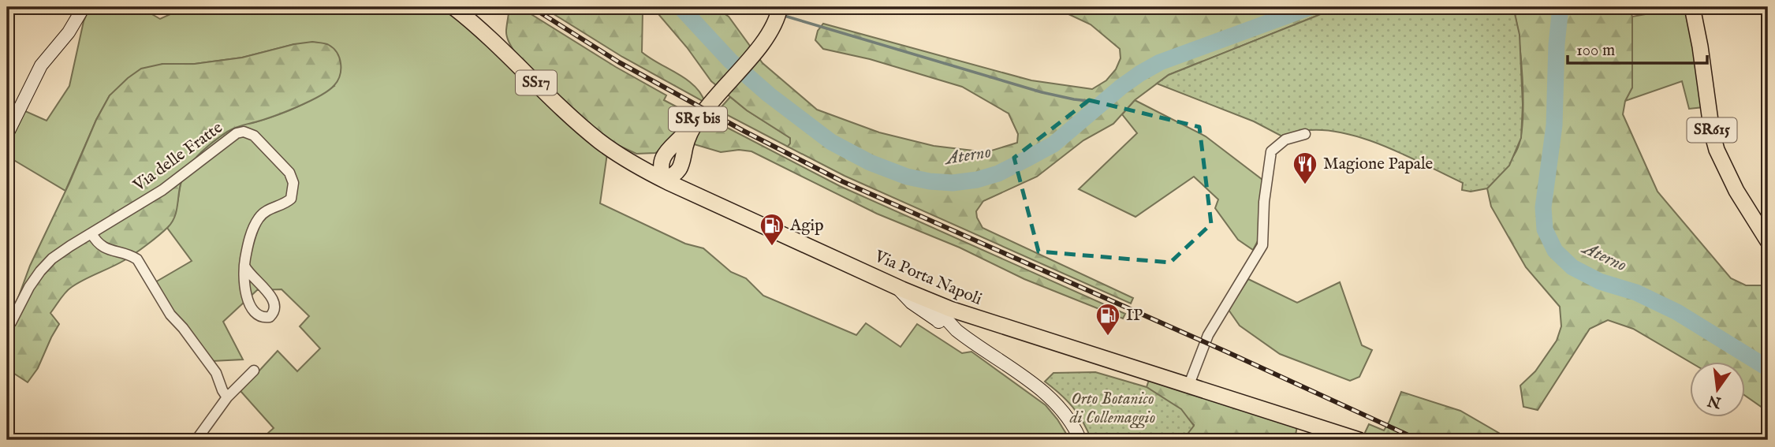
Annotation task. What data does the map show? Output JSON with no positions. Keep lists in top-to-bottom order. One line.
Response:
{"streets":{"main road":["SS17","SR5 bis","SR615","Via Porta Napoli"],"street":["Via delle Fratte"]},"crossings":[["SS17","SR5 bis"],["SS17","Via Porta Napoli"],["SR5 bis","Via Porta Napoli"]],"water":["Aterno"],"parks":["Orto Botanico di Collemaggio"],"places":{"restaurant":["Magione Papale"],"fuel station":["Agip","IP"]},"scale_bar":"100 m","north":"bottom"}
